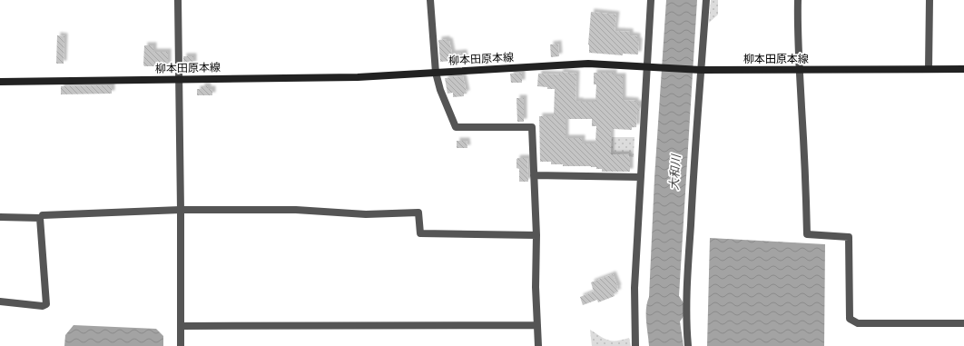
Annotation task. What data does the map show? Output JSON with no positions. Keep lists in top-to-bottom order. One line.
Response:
{"streets":{"main road":["柳本田原本線"]},"water":["大和川"]}
